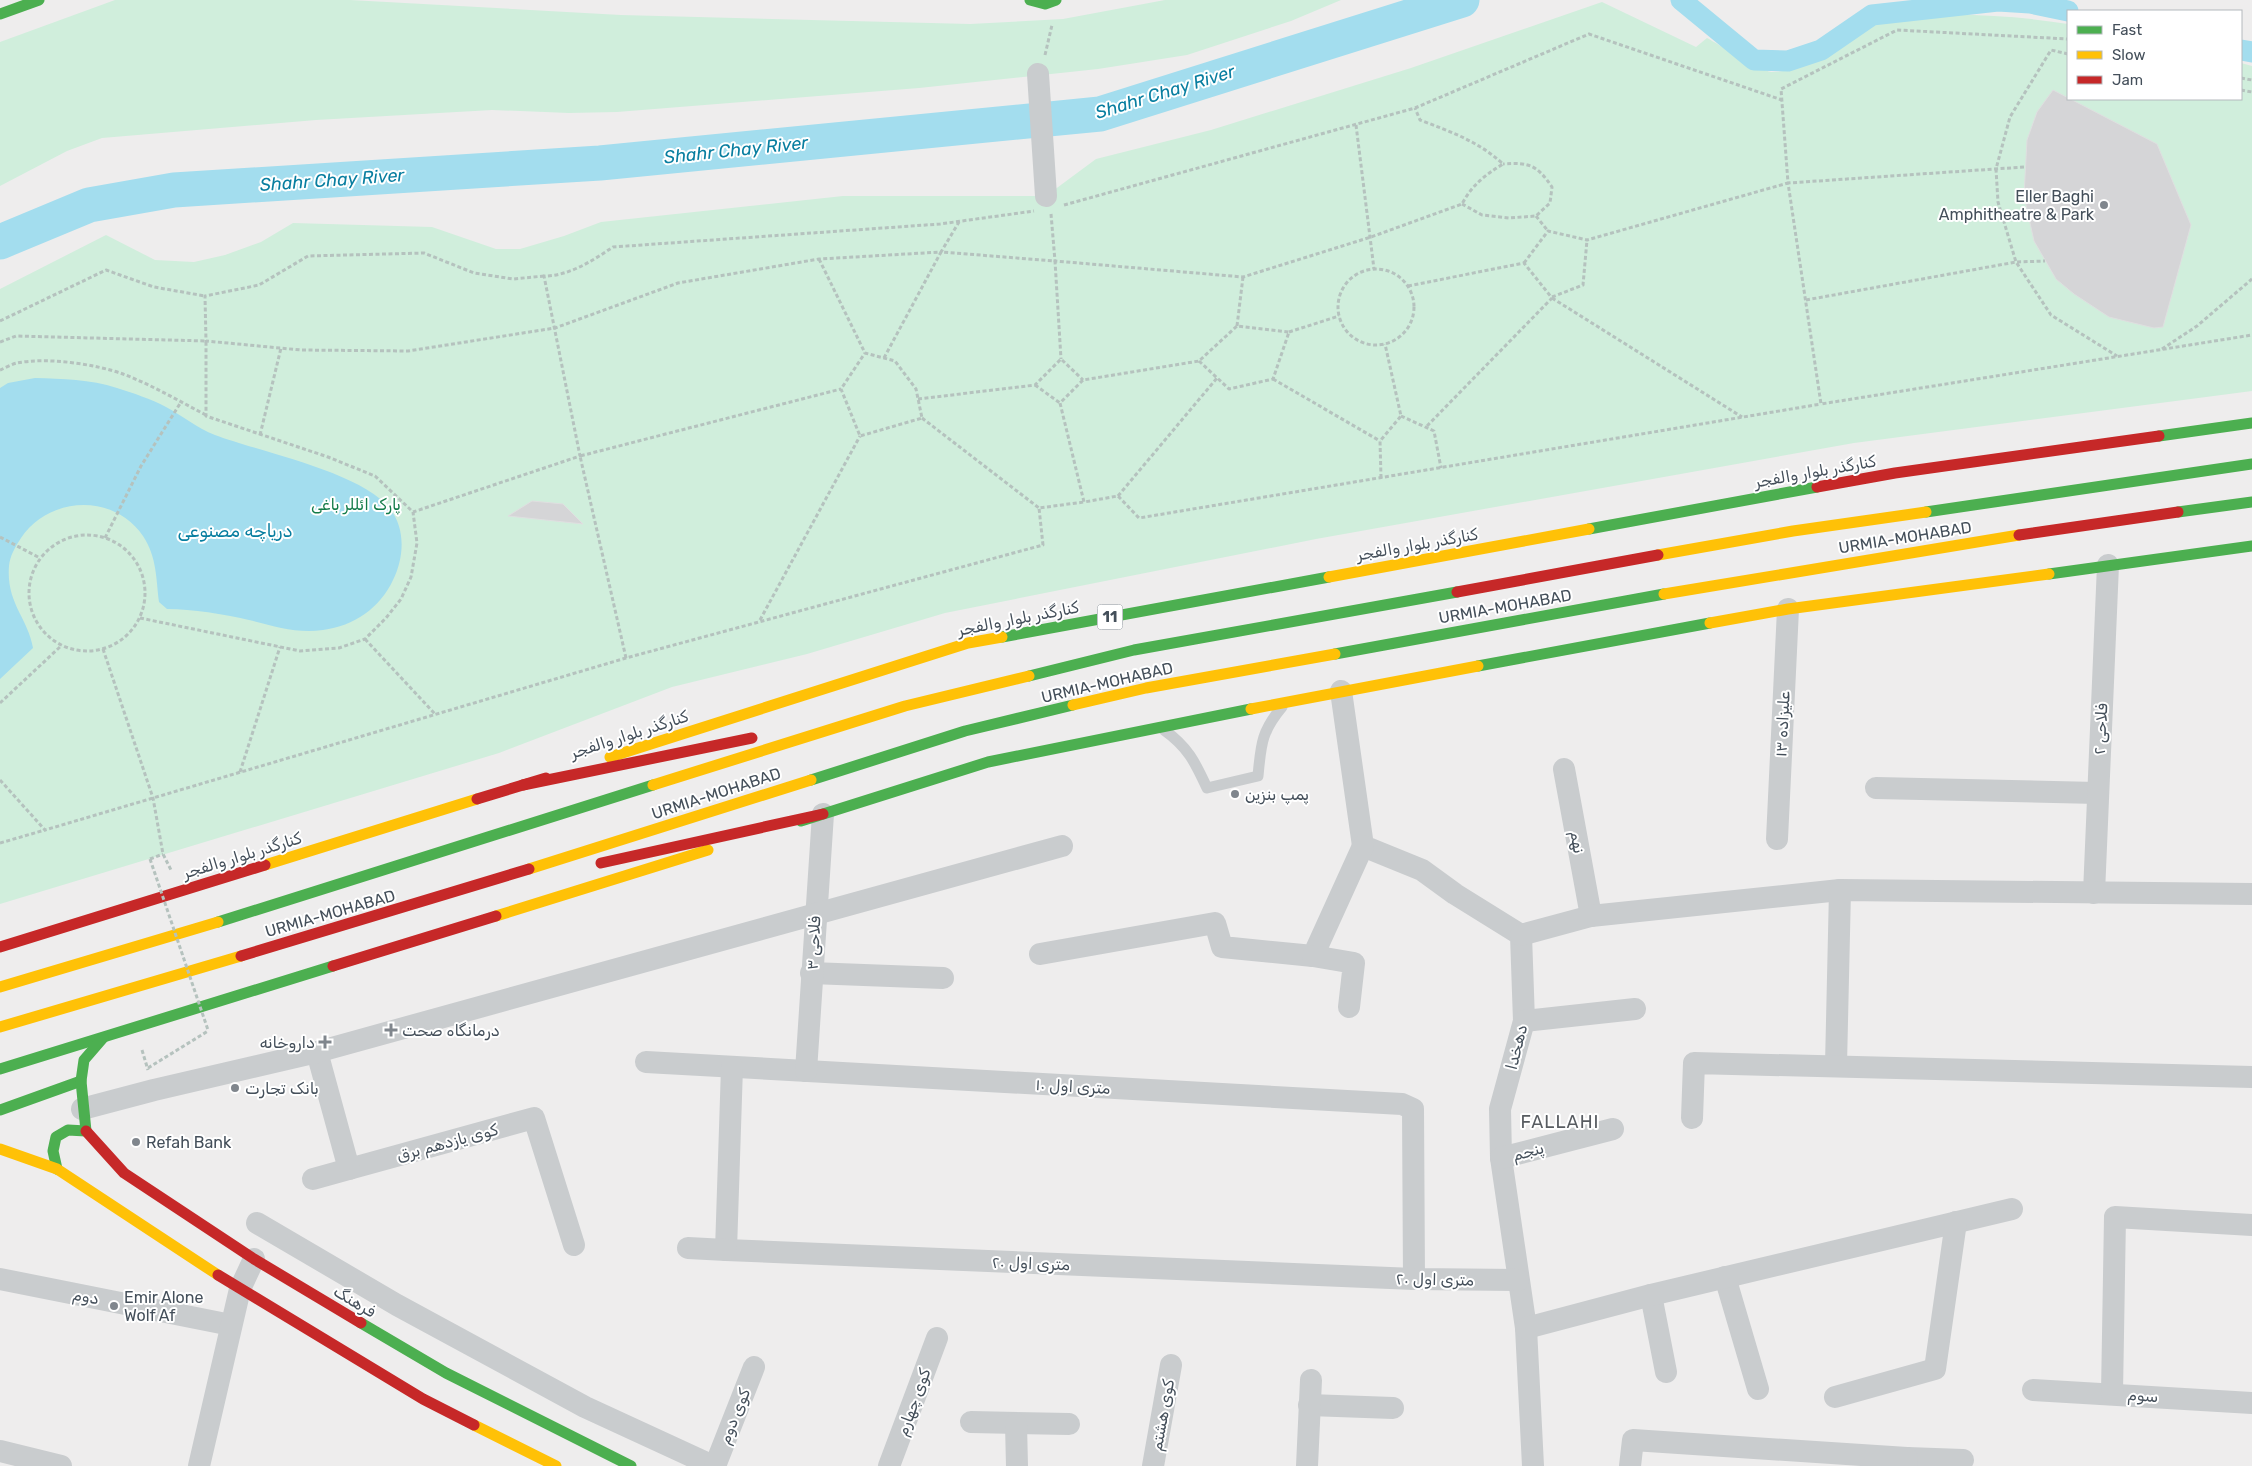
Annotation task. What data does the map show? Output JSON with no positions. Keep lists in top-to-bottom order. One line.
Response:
{"streets":{"main road":["کنارگذر بلوار والفجر","URMIA-MOHABAD","11","فرهنگ"],"street":["۱۳ علیزاده","فلاحی ۲","نهم","فلاحی ۳","دهخدا","۱۰ متری اول","کوی یازدهم برق","پنجم","۲۰ متری اول","دوم","سوم","کوی چهارم","کوی هشتم","کوی دوم"]},"crossings":[["فلاحی ۳","۱۰ متری اول"],["دهخدا","پنجم"],["دهخدا","۲۰ متری اول"],["۱۰ متری اول","۲۰ متری اول"]],"districts":["FALLAHI"],"water":["Shahr Chay River","دریاچه مصنوعی"],"parks":["پارک ائللر باغی"],"places":{"other":["Eller Baghi Amphitheatre & Park","پمپ بنزین","بانک تجارت","Refah Bank","Emir Alone Wolf Af"],"health":["درمانگاه صحت","داروخانه"]},"legend":["Fast","Slow","Jam"]}
